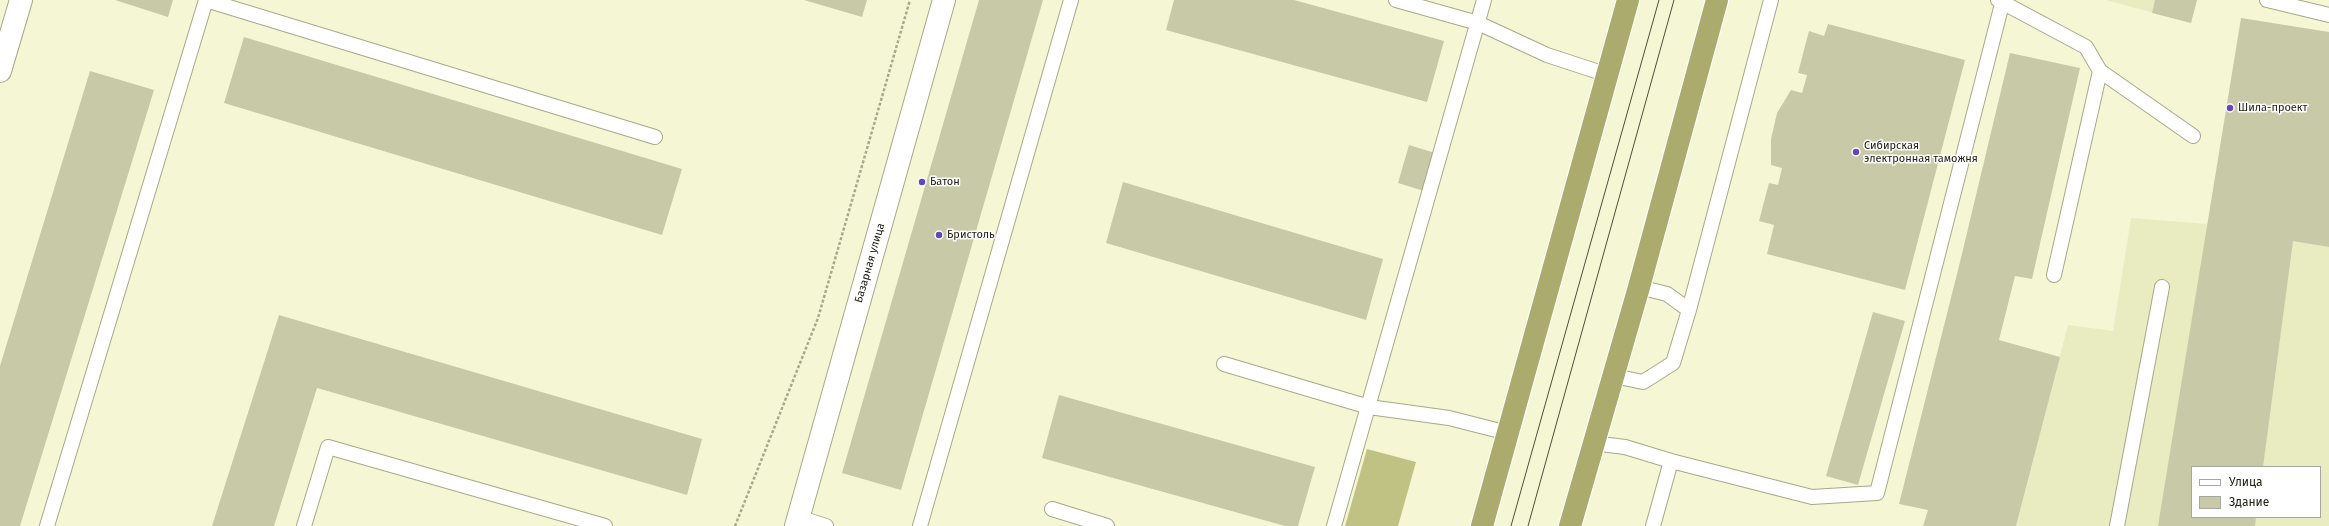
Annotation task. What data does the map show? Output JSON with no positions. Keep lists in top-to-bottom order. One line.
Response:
{"streets":{"street":["Базарная улица"]},"places":["Шила-проект","Сибирская электронная таможня","Батон","Бристоль"],"legend":["Улица","Здание"]}
